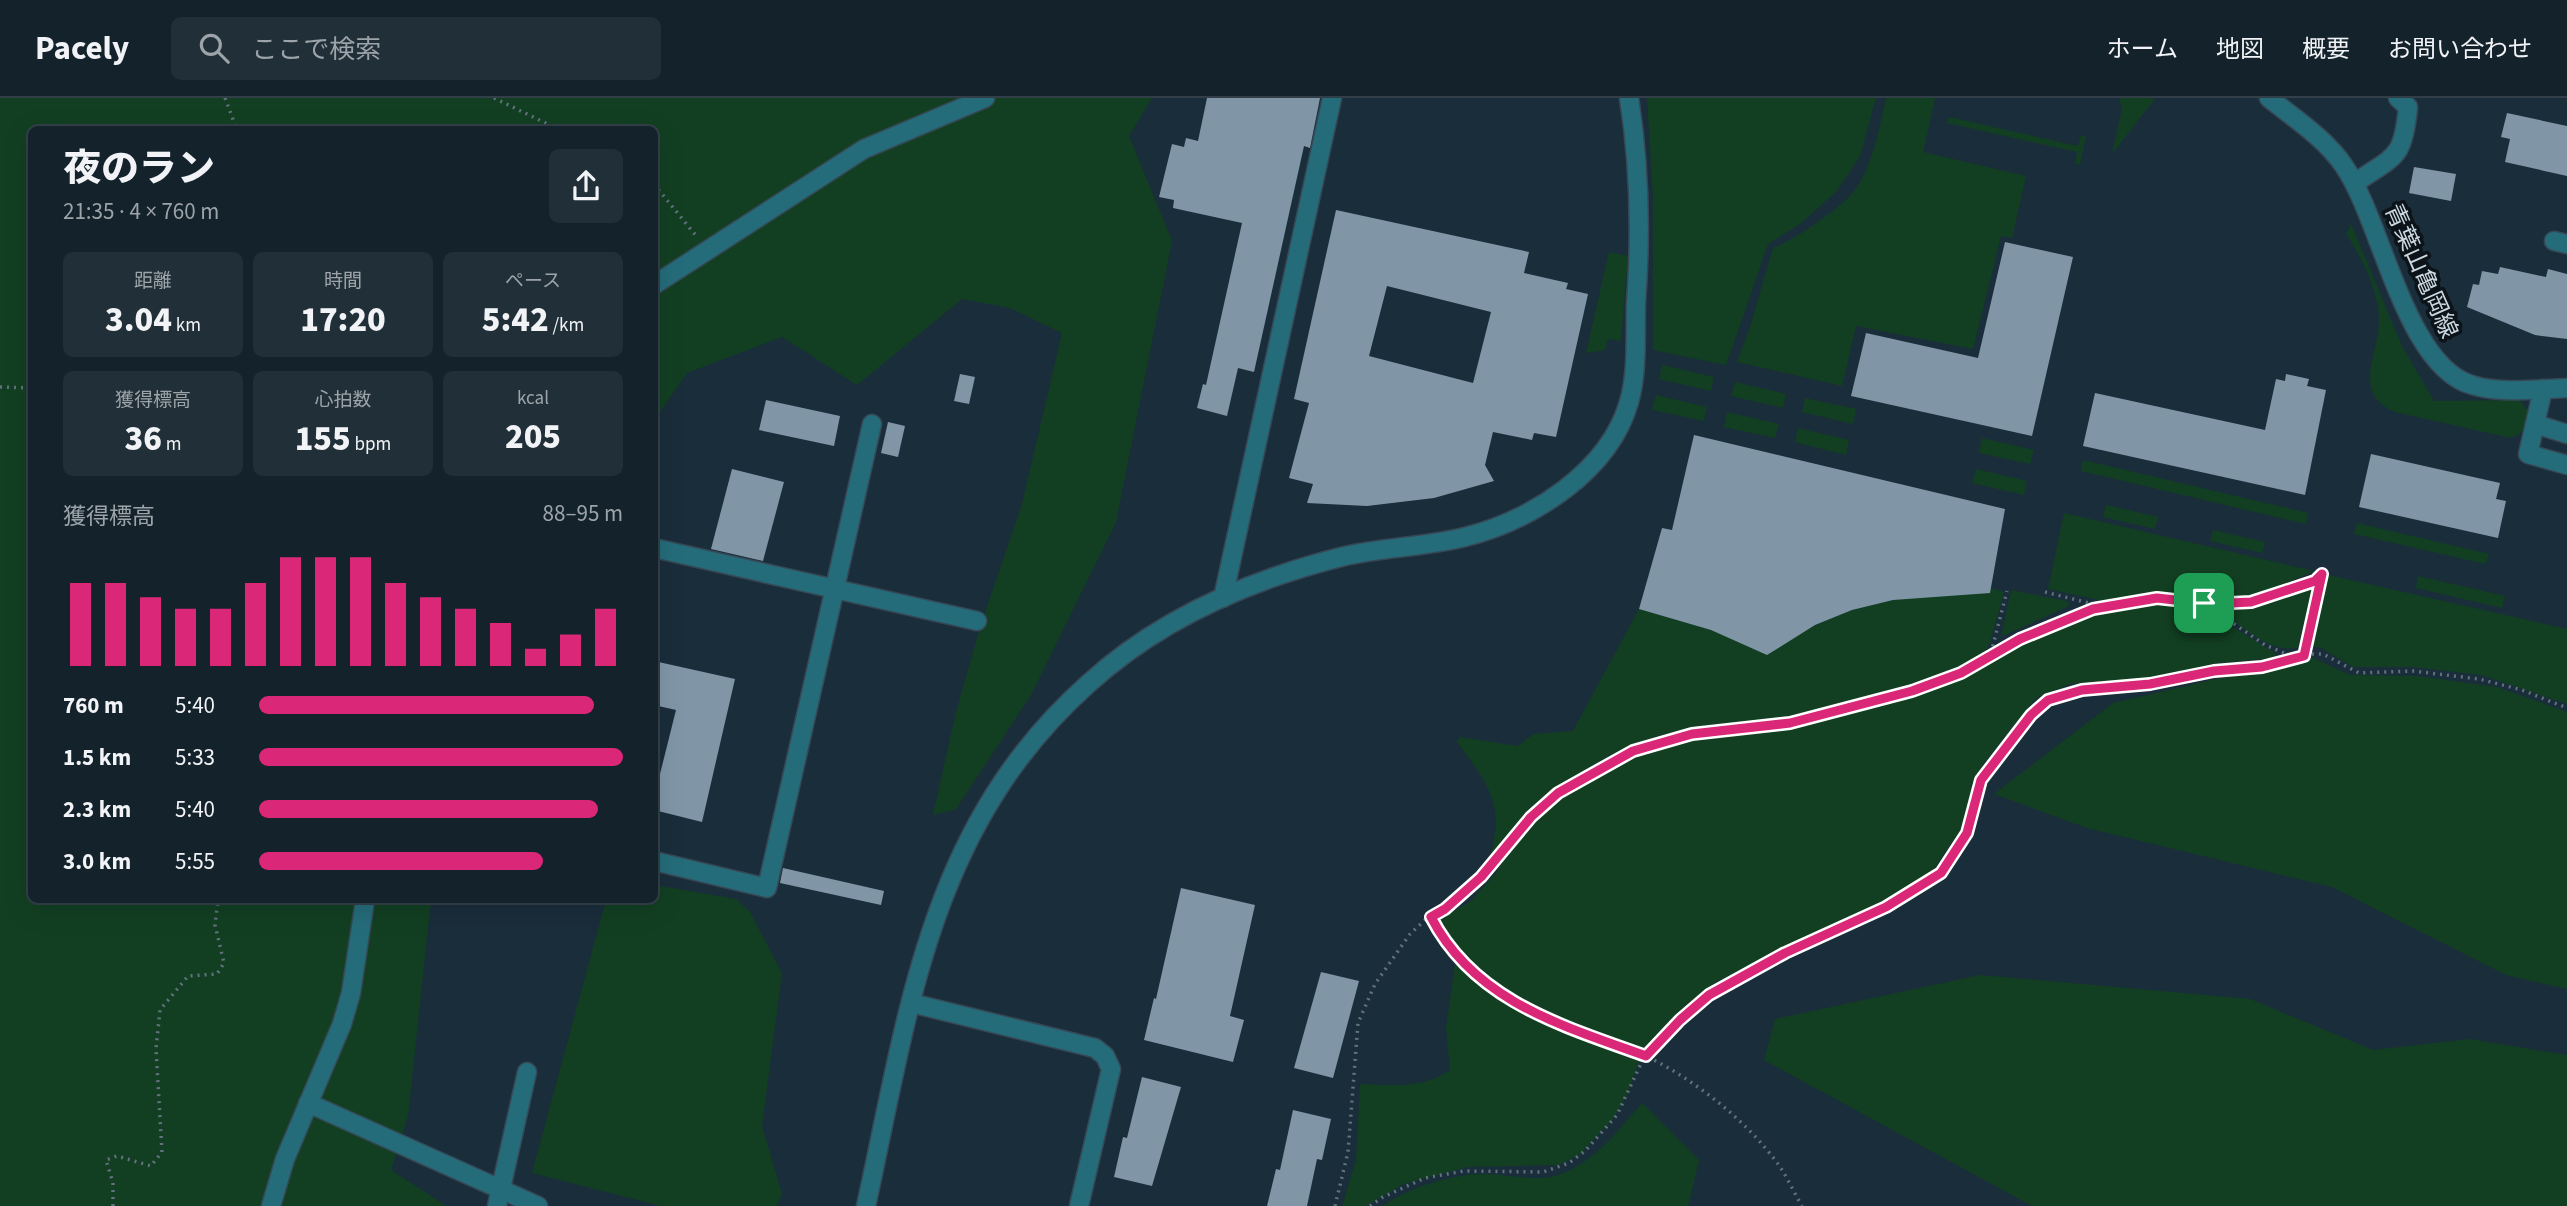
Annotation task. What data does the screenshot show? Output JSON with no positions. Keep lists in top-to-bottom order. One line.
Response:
{"streets":{"street":["青葉山亀岡線"]},"page":{"header":"Pacely","search":"ここで検索","nav":["ホーム","地図","概要","お問い合わせ"],"heading":["夜のラン","21:35 · 4 × 760 m"],"stats":[["距離","3.04 km"],["時間","17:20"],["ペース","5:42 /km"],["獲得標高","36 m"],["心拍数","155 bpm"],["kcal","205"]],"chart":["獲得標高","88–95 m"],"list":[{"name":"760 m","note":"5:40"},{"name":"1.5 km","note":"5:33"},{"name":"2.3 km","note":"5:40"},{"name":"3.0 km","note":"5:55"}]}}
